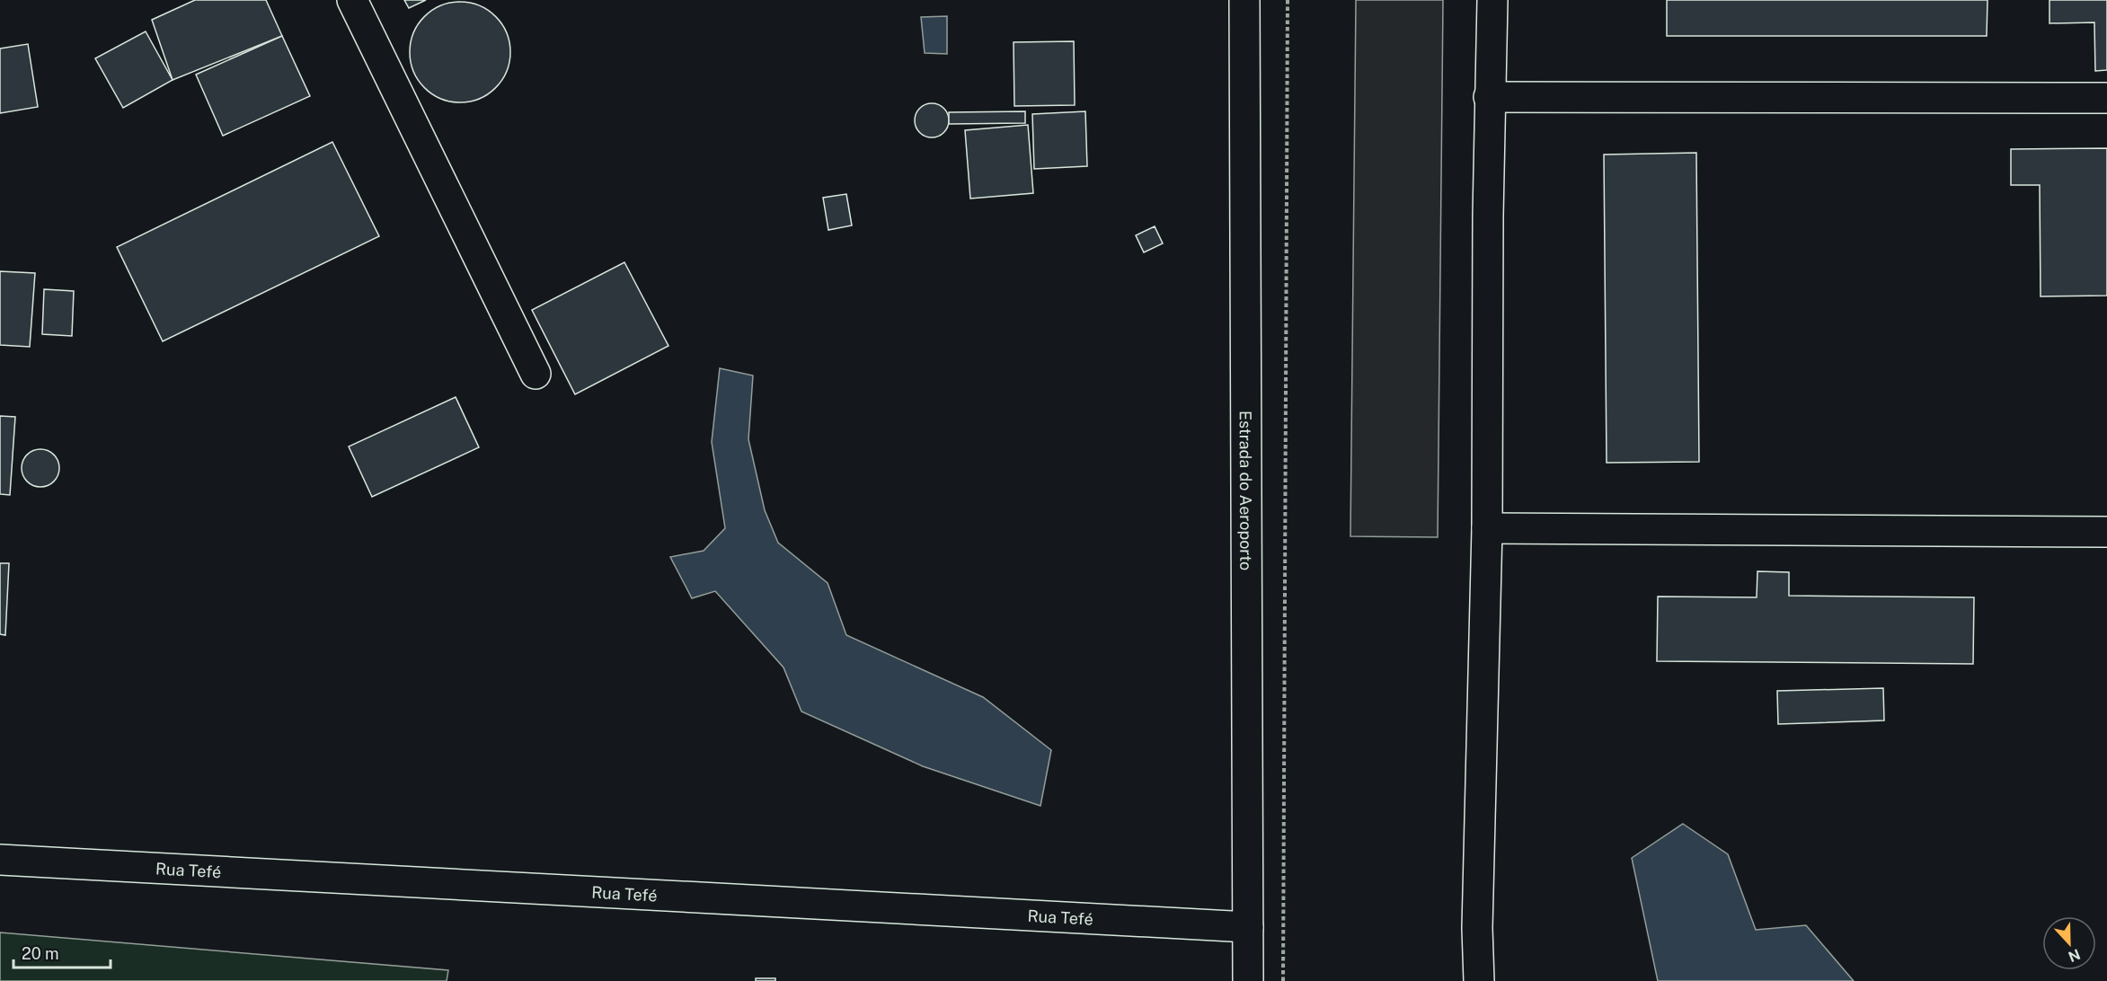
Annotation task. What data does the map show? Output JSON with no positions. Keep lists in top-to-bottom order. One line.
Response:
{"streets":{"street":["Estrada do Aeroporto","Rua Tefé"]},"crossings":[["Estrada do Aeroporto","Rua Tefé"]],"scale_bar":"20 m","north":"bottom"}
